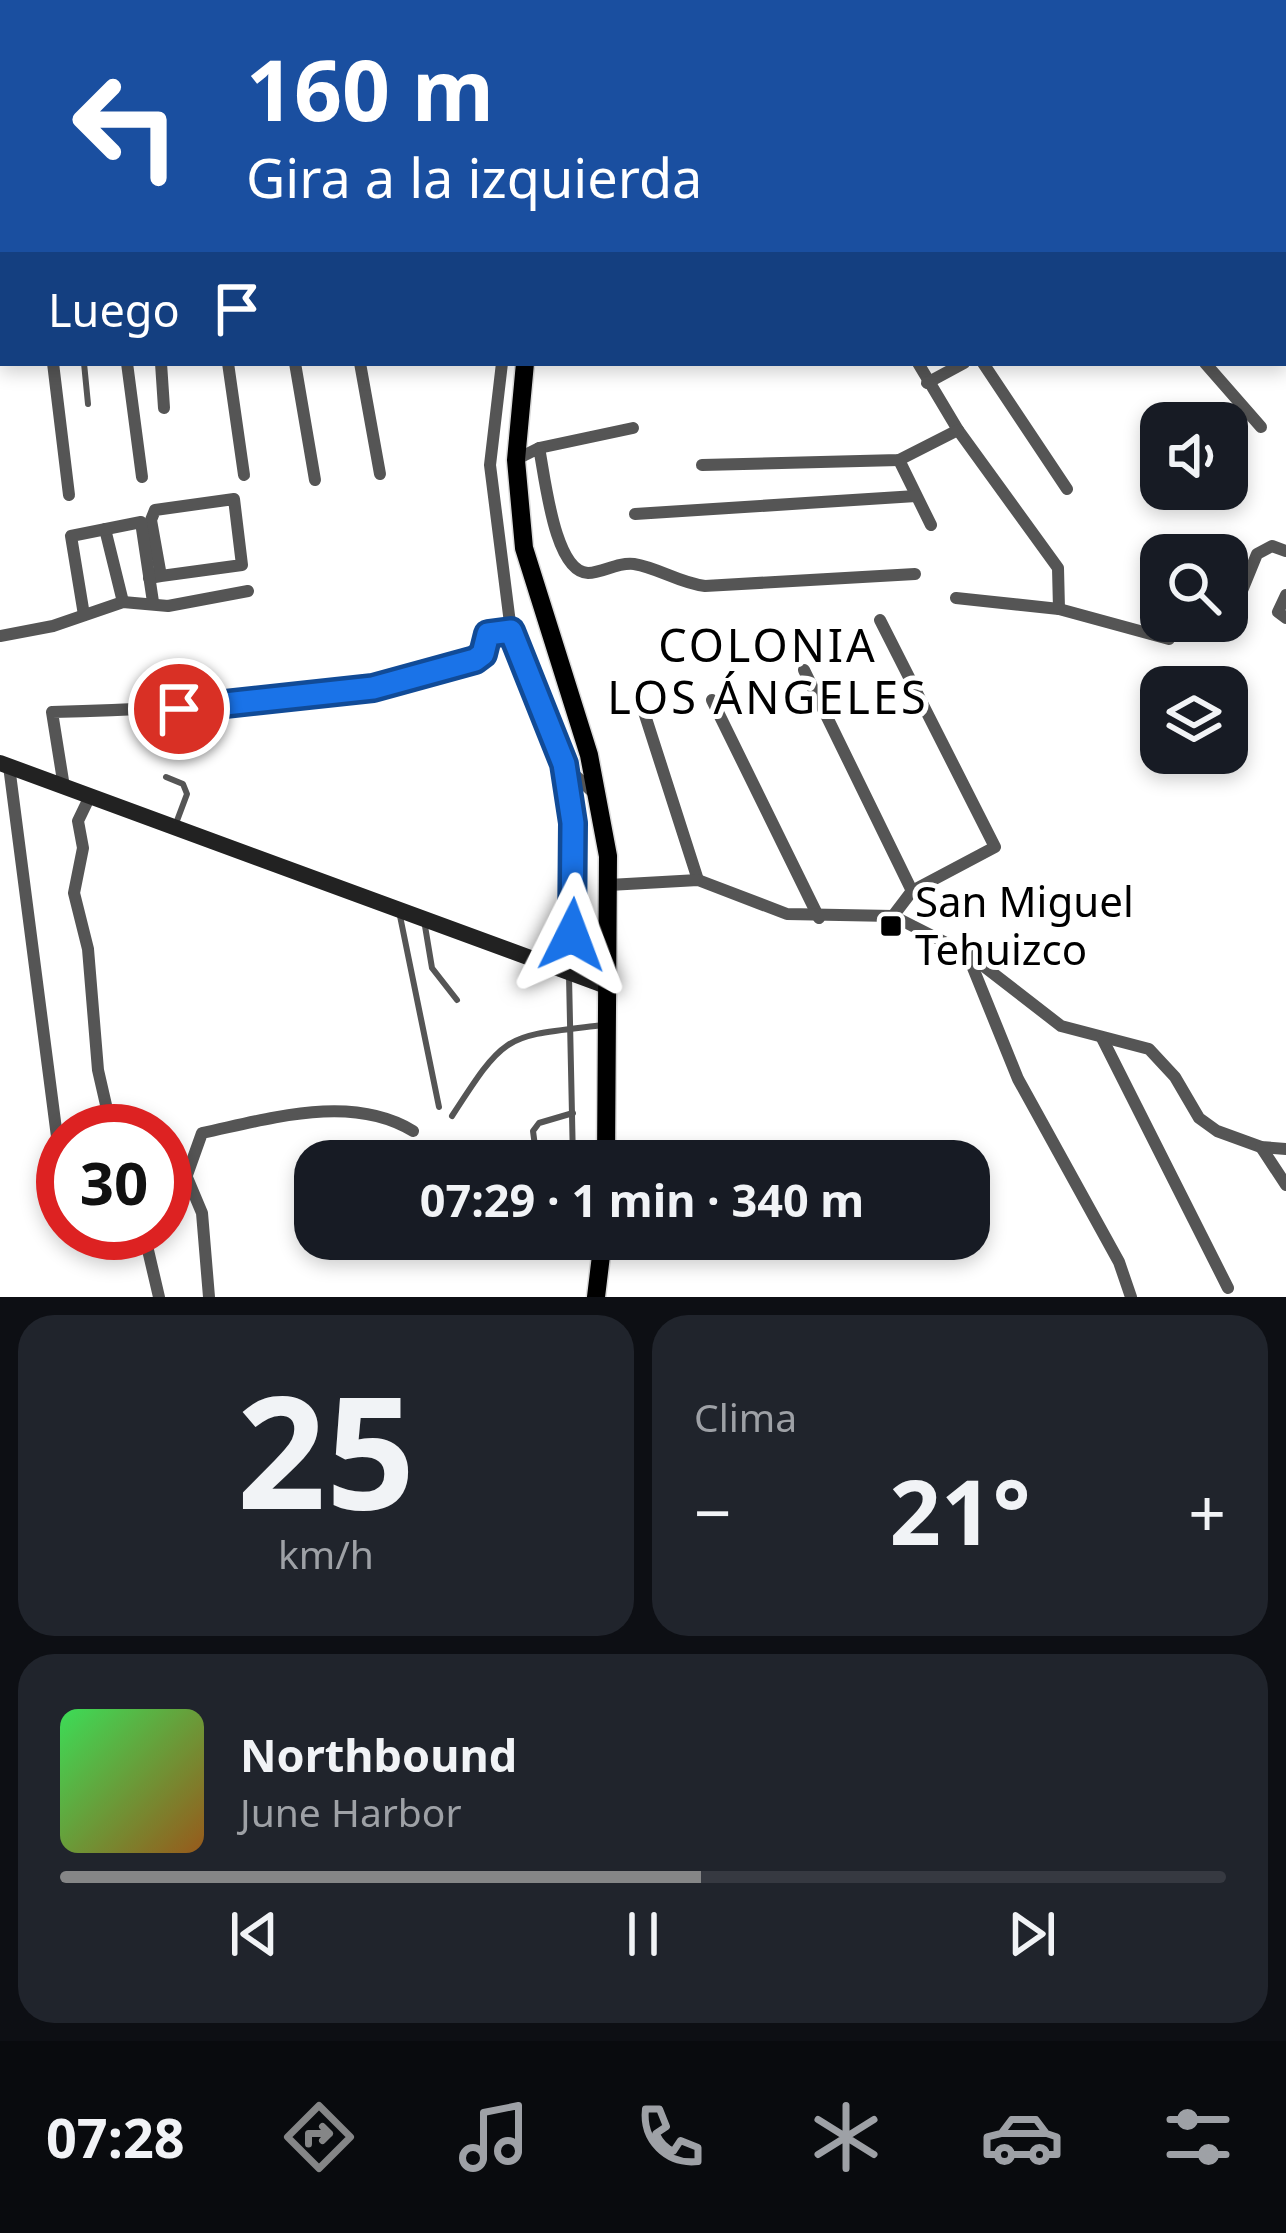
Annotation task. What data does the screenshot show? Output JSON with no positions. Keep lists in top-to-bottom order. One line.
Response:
{"districts":["COLONIA LOS ÁNGELES"],"places":{"transit":["San Miguel Tehuizco"]},"page":{"turn":["160 m","Gira a la izquierda"],"then":"Luego","limit":"30","trip":"07:29 · 1 min · 340 m","tile":[["25","km/h"],"Clima"],"heat":["−","21°","+"],"song":["Northbound","June Harbor"],"tabs":"07:28"}}
